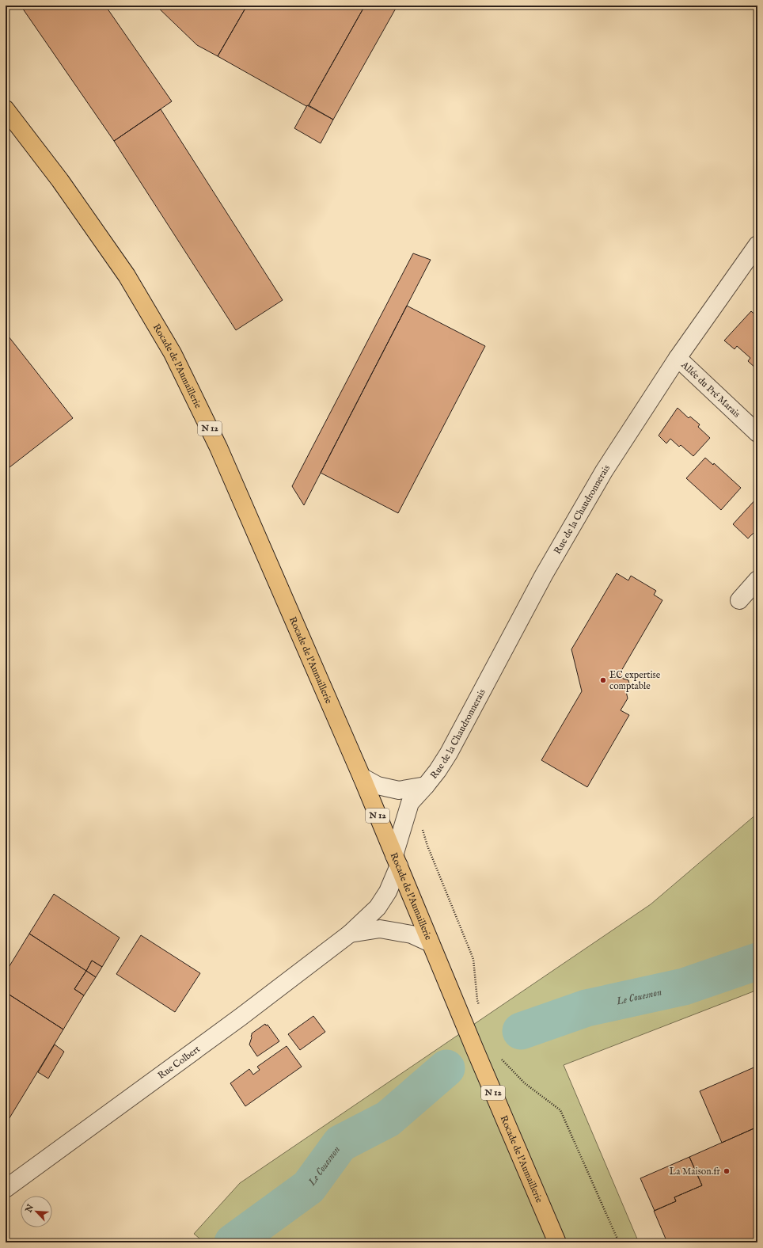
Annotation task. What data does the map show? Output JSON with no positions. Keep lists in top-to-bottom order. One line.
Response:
{"streets":{"main road":["Rocade de l'Aumaillerie","N 12"],"street":["Allée du Pré Marais","Rue de la Chaudronnerais","Rue Colbert"]},"crossings":[["Rocade de l'Aumaillerie","Rue de la Chaudronnerais"],["Rocade de l'Aumaillerie","Rue Colbert"],["Allée du Pré Marais","Rue de la Chaudronnerais"],["Rue de la Chaudronnerais","Rue Colbert"]],"water":["Le Couesnon"],"places":["EC expertise comptable","La Maison.fr"],"north":"top left"}
